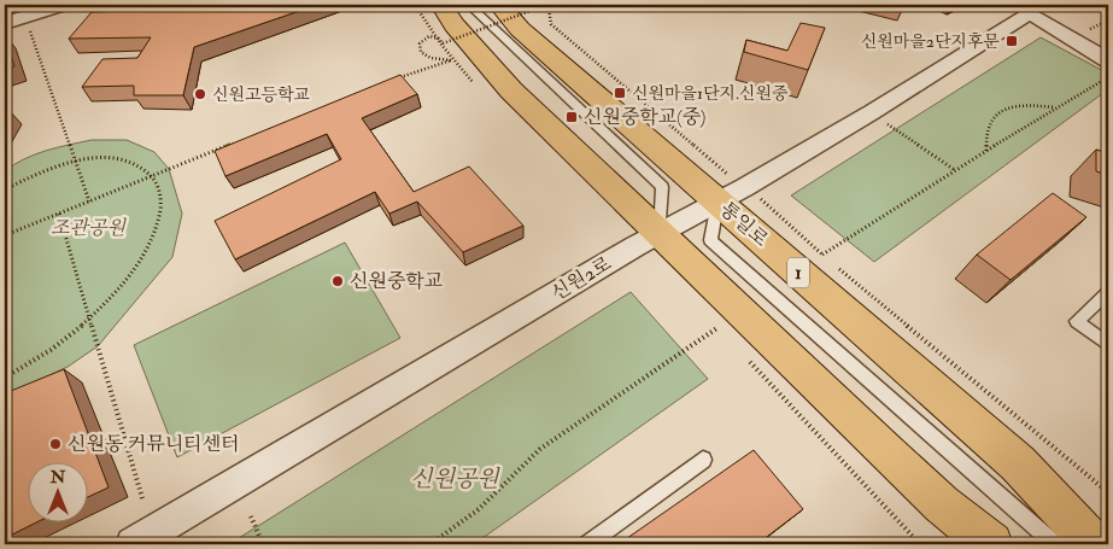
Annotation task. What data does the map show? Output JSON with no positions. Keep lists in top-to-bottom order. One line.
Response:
{"streets":{"main road":["통일로","1"],"street":["신원2로"]},"crossings":[["통일로","신원2로"]],"parks":["조관공원","신원공원"],"places":{"transit":["신원마을2단지후문","신원마을1단지.신원중","신원중학교(중)"],"other":["신원고등학교","신원중학교","신원동 커뮤니티센터"]},"north":"top"}
